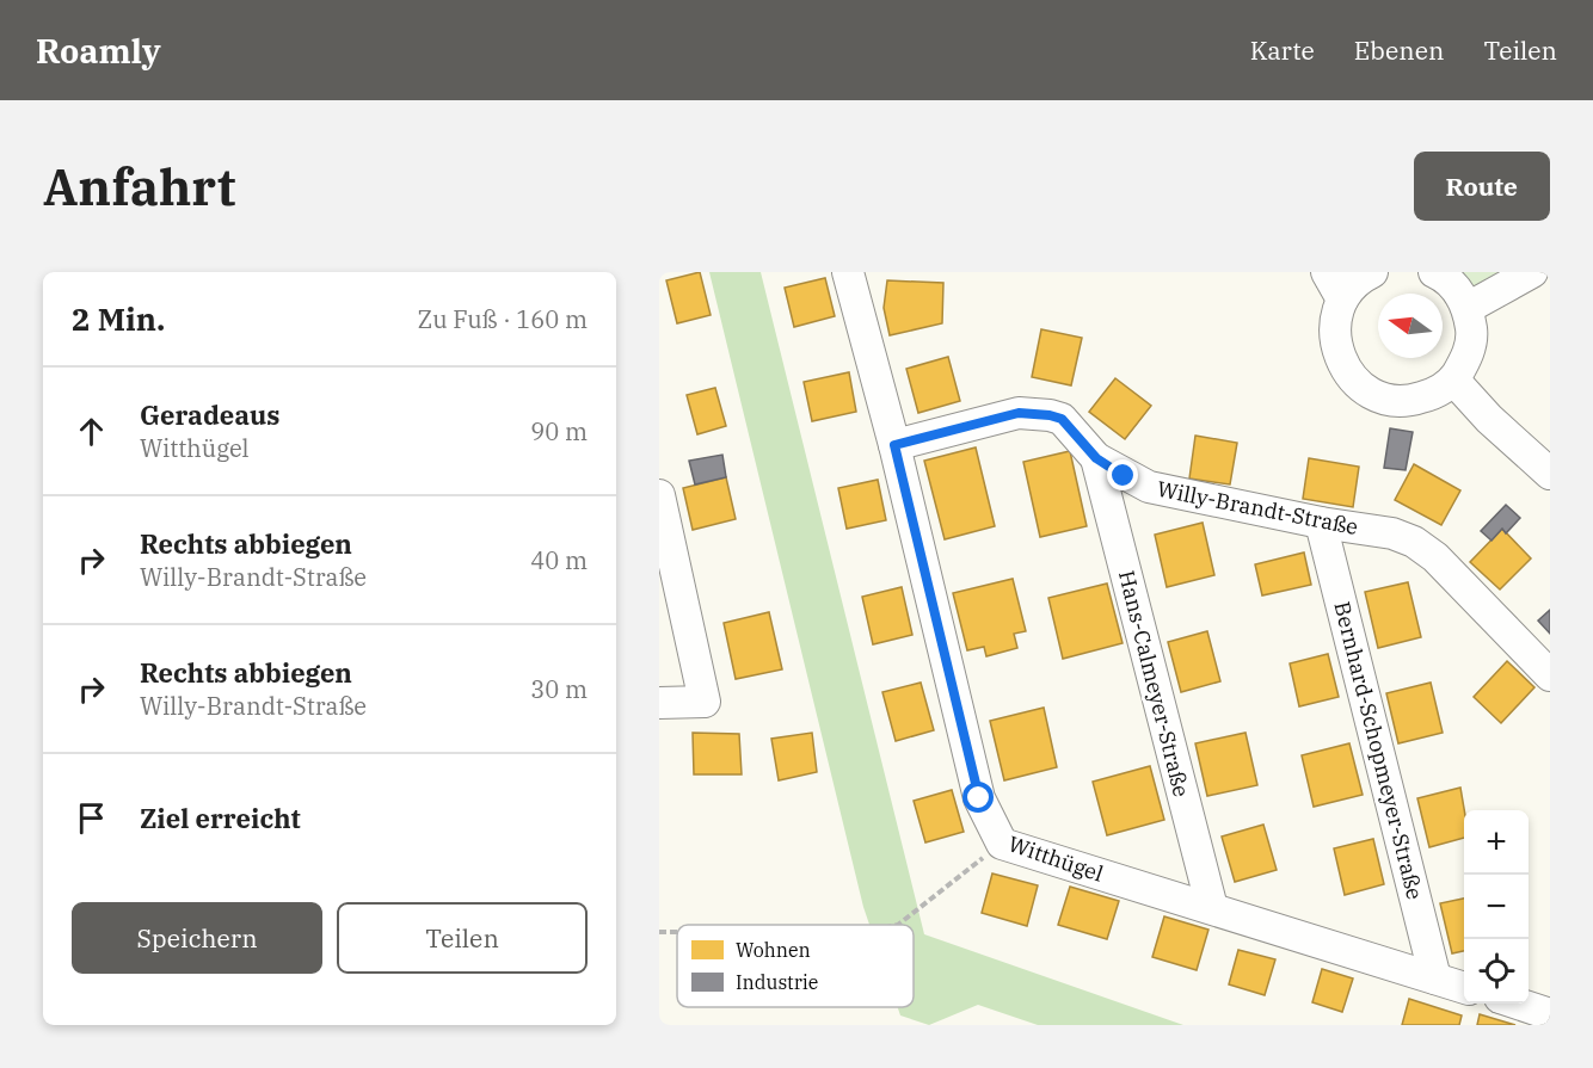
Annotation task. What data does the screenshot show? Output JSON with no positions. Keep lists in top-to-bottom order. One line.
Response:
{"streets":{"street":["Willy-Brandt-Straße","Hans-Calmeyer-Straße","Bernhard-Schopmeyer-Straße","Witthügel"]},"crossings":[["Willy-Brandt-Straße","Hans-Calmeyer-Straße"],["Willy-Brandt-Straße","Bernhard-Schopmeyer-Straße"],["Willy-Brandt-Straße","Witthügel"],["Hans-Calmeyer-Straße","Witthügel"],["Bernhard-Schopmeyer-Straße","Witthügel"]],"legend":["Wohnen","Industrie"],"north":"left","page":{"header":"Roamly","nav":["Karte","Ebenen","Teilen"],"buttons":["Route",["Speichern","Teilen"]],"title":"Anfahrt","heading":["2 Min.","Zu Fuß · 160 m"],"list":[["Geradeaus","Witthügel","90 m"],["Rechts abbiegen","Willy-Brandt-Straße","40 m"],["Rechts abbiegen","Willy-Brandt-Straße","30 m"],"Ziel erreicht"],"map_buttons":["+","−"]}}
